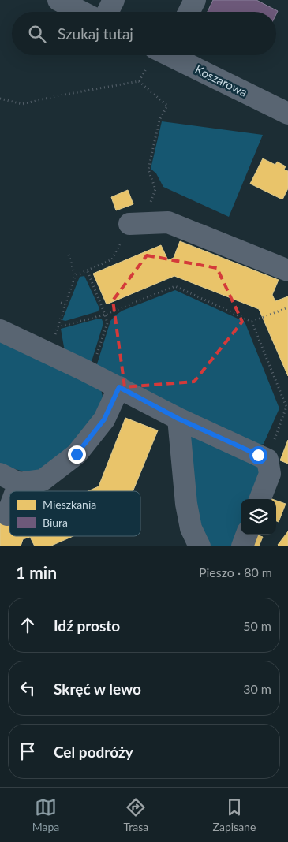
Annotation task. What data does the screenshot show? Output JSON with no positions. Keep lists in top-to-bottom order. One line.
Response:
{"streets":{"street":["Koszarowa"]},"legend":["Mieszkania","Biura"],"page":{"search":"Szukaj tutaj","heading":["1 min","Pieszo · 80 m"],"list":[["Idź prosto","50 m"],["Skręć w lewo","30 m"],"Cel podróży"],"nav":["Mapa","Trasa","Zapisane"]}}
